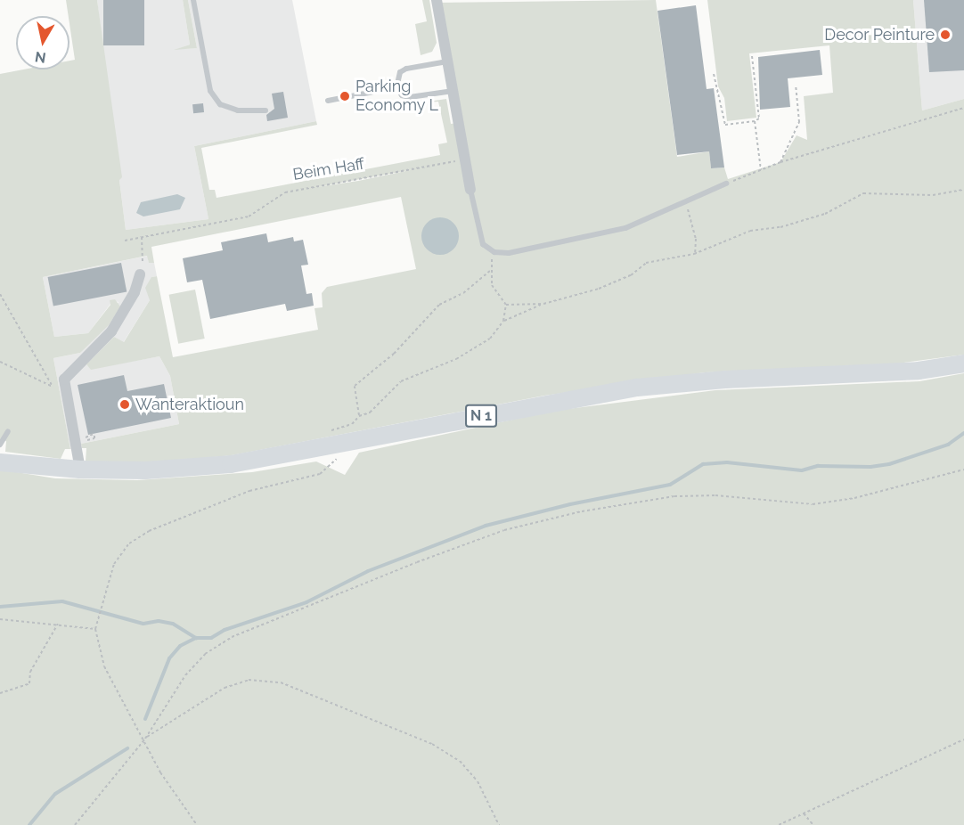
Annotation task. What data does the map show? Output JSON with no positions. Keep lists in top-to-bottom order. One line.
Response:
{"streets":{"main road":["N 1"],"path":["Beim Haff"]},"places":["Decor Peinture","Parking Economy L","Wanteraktioun"],"north":"bottom"}
